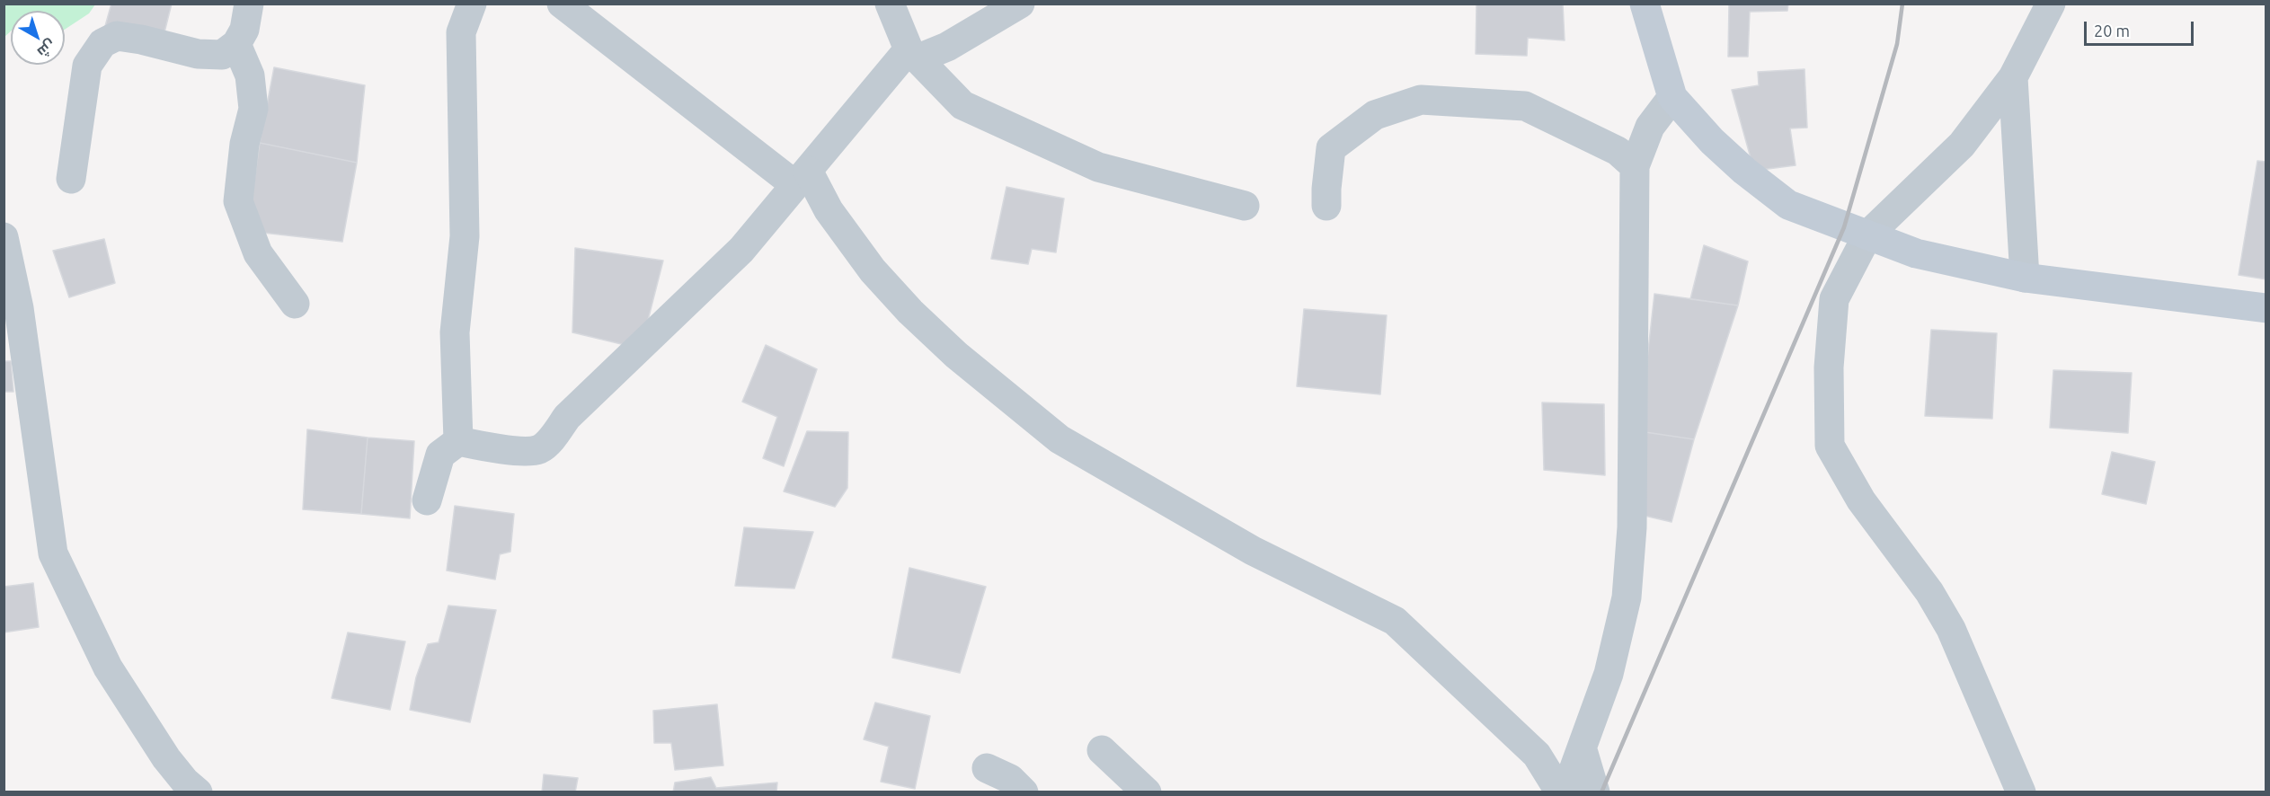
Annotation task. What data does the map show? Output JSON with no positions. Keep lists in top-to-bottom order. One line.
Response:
{"scale_bar":"20 m","north":"bottom right"}
